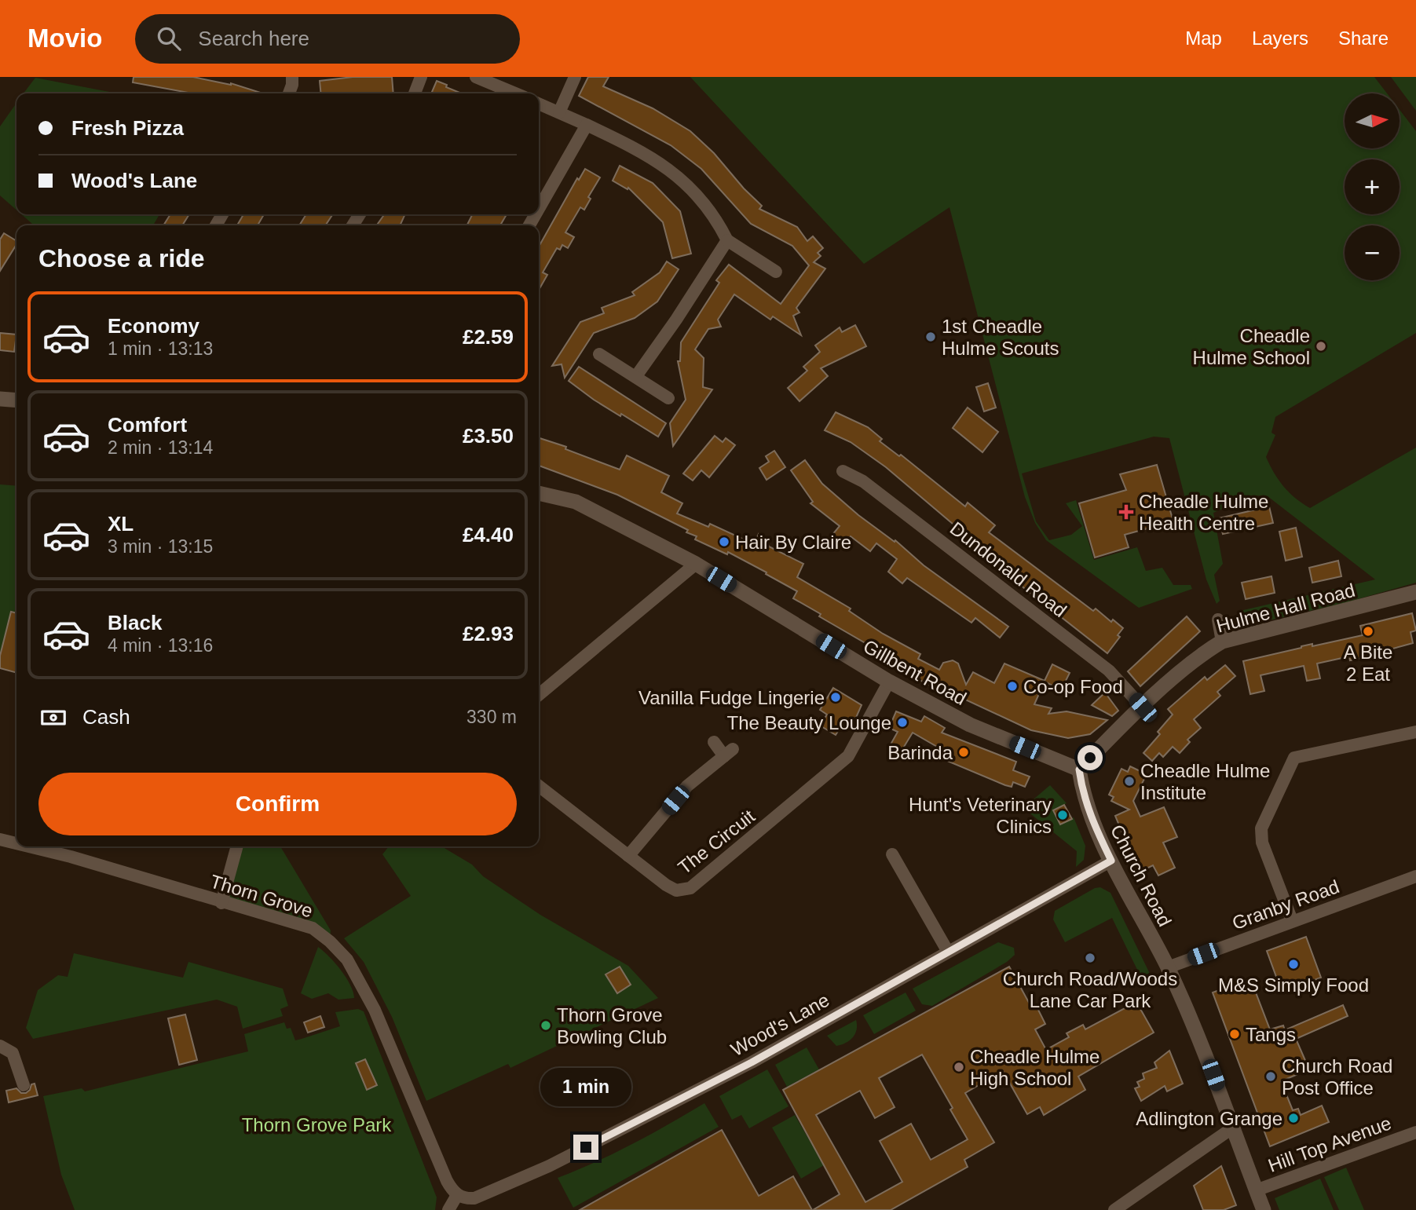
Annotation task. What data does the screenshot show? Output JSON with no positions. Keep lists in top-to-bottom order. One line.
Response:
{"streets":{"main road":["Hulme Hall Road","Gillbent Road","Church Road"],"street":["Dundonald Road","The Circuit","Thorn Grove","Granby Road","Wood's Lane","Hill Top Avenue"]},"crossings":[["Dundonald Road","Hulme Hall Road"],["Hulme Hall Road","Gillbent Road"],["Hulme Hall Road","Church Road"],["Gillbent Road","The Circuit"],["Gillbent Road","Church Road"],["Church Road","Granby Road"],["Church Road","Wood's Lane"],["Church Road","Hill Top Avenue"],["Thorn Grove","Wood's Lane"]],"parks":["Thorn Grove Park"],"places":{"other":["1st Cheadle Hulme Scouts","Cheadle Hulme School","Hair By Claire","A Bite 2 Eat","Co-op Food","Vanilla Fudge Lingerie","The Beauty Lounge","Barinda","Cheadle Hulme Institute","Hunt's Veterinary Clinics","Church Road/Woods Lane Car Park","M&S Simply Food","Thorn Grove Bowling Club","Tangs","Cheadle Hulme High School","Church Road Post Office","Adlington Grange"],"health":["Cheadle Hulme Health Centre"]},"north":"right","page":{"header":"Movio","search":"Search here","nav":["Map","Layers","Share"],"map_buttons":["+","−"],"banner":["Fresh Pizza","Wood's Lane"],"heading":"Choose a ride","list":[{"name":"Economy","note":"1 min · 13:13","value":"£2.59"},{"name":"Comfort","note":"2 min · 13:14","value":"£3.50"},{"name":"XL","note":"3 min · 13:15","value":"£4.40"},{"name":"Black","note":"4 min · 13:16","value":"£2.93"}],"pay":["Cash","330 m"],"buttons":"Confirm","bubble":"1 min"}}
